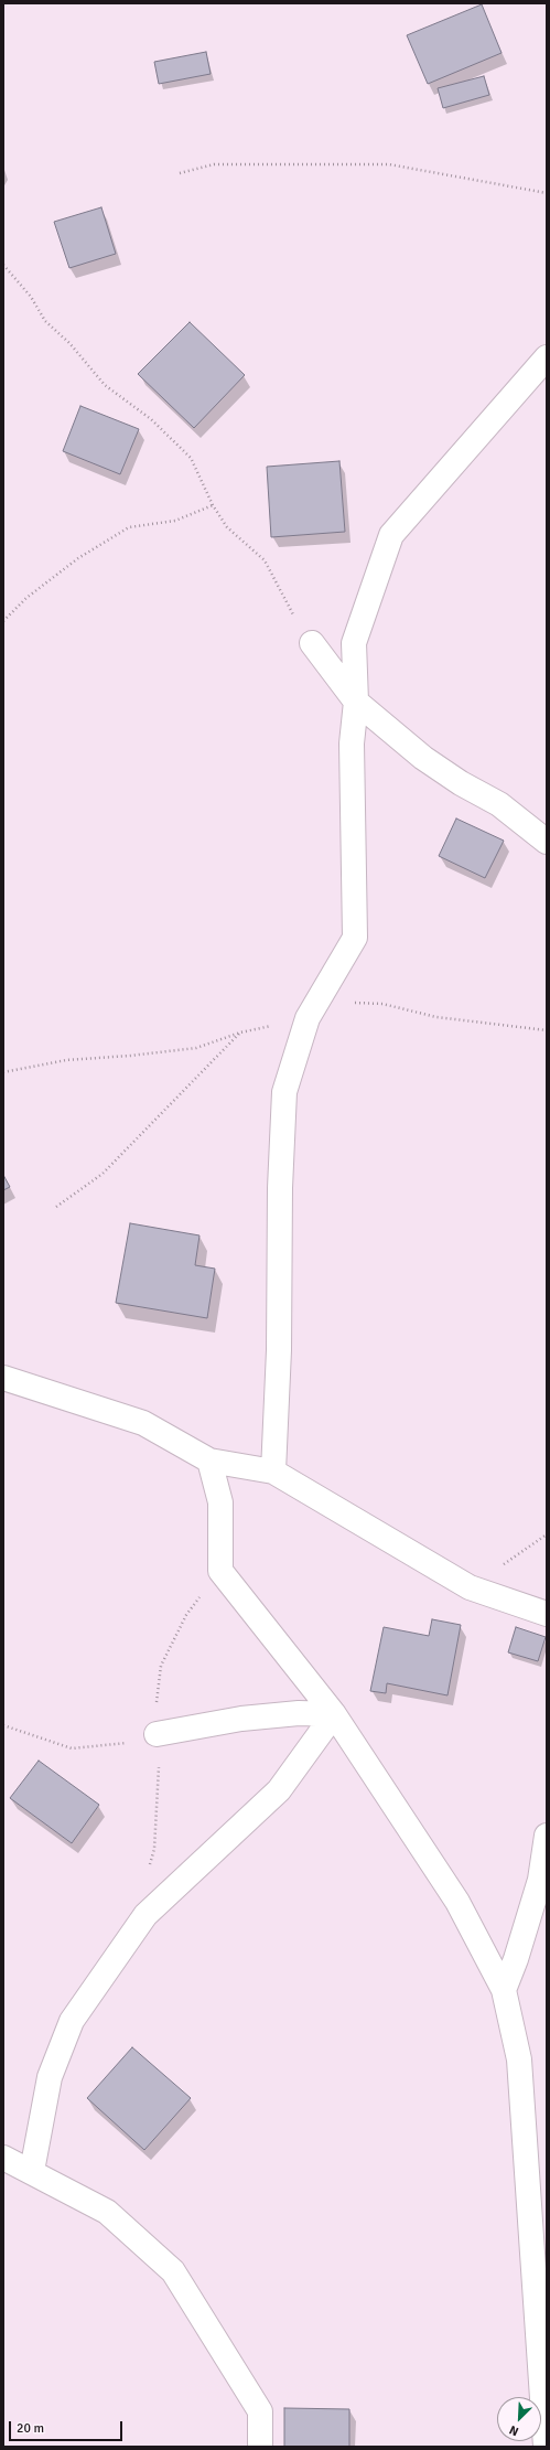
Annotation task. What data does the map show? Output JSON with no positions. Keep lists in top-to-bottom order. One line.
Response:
{"scale_bar":"20 m","north":"bottom left"}
